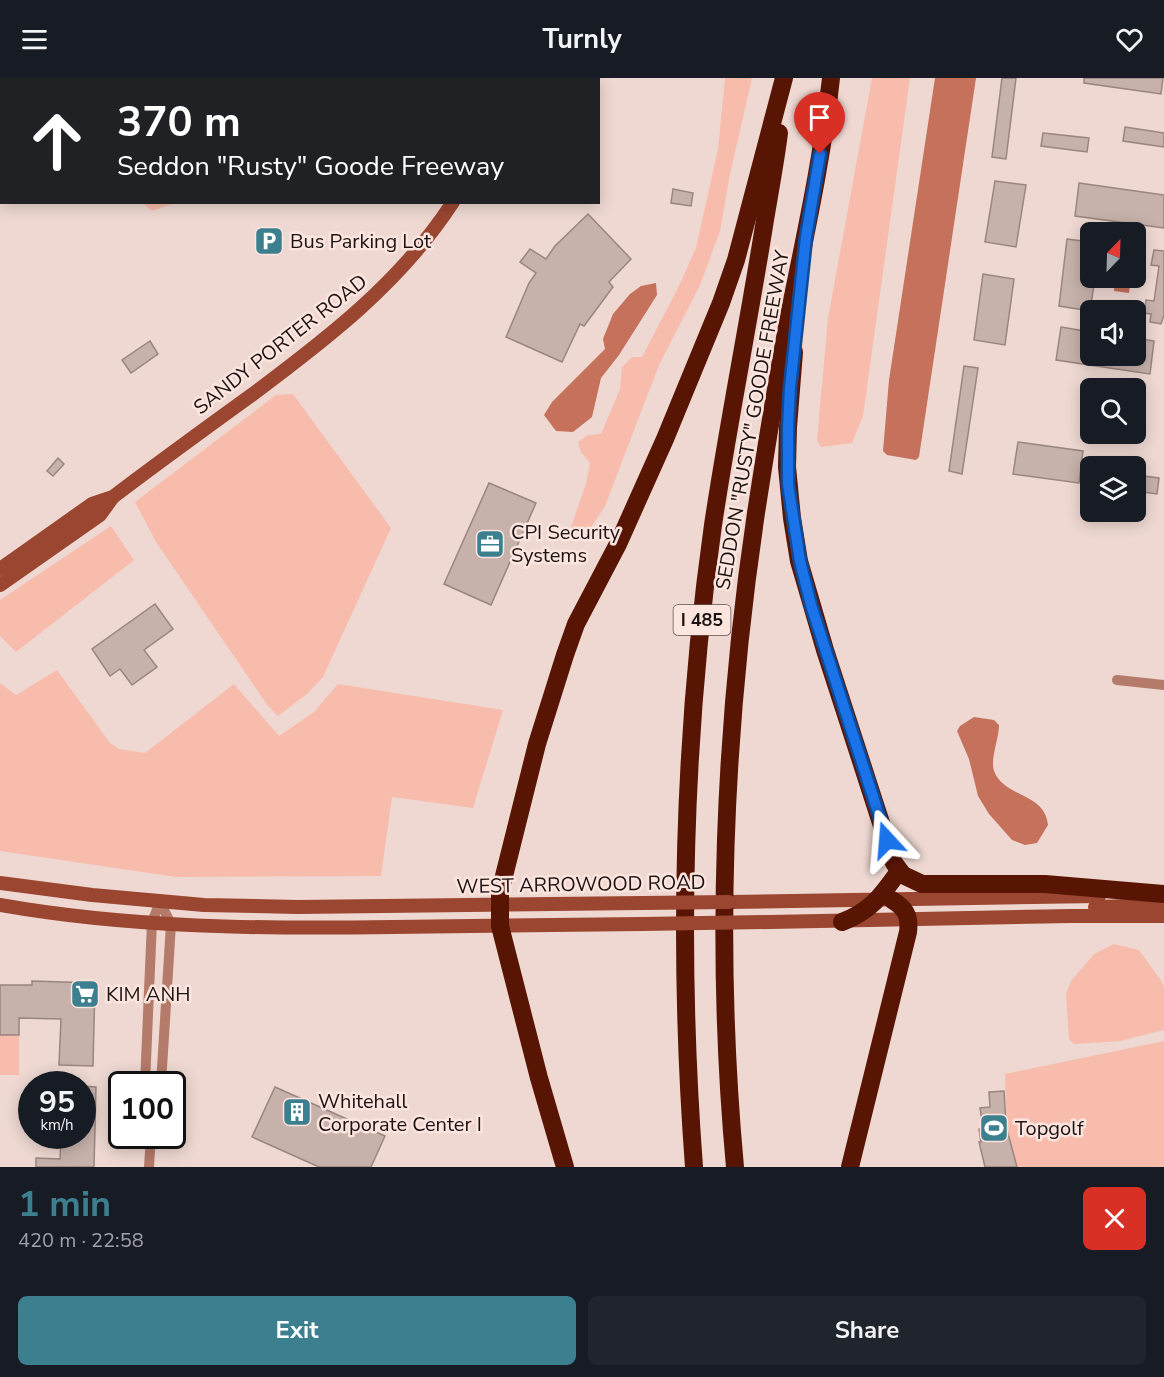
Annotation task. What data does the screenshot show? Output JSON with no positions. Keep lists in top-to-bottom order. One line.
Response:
{"streets":{"highway":["SEDDON \"RUSTY\" GOODE FREEWAY","I 485"],"main road":["SANDY PORTER ROAD","WEST ARROWOOD ROAD"]},"places":{"parking":["Bus Parking Lot"],"office":["CPI Security Systems"],"supermarket":["KIM ANH"],"building":["Whitehall Corporate Center I"],"sports":["Topgolf"]},"north":"top right","page":{"header":"Turnly","turn":["370 m","Seddon \"Rusty\" Goode Freeway"],"speed":"95 km/h","limit":"100","heading":["1 min","420 m · 22:58"],"buttons":["Exit","Share"]}}
